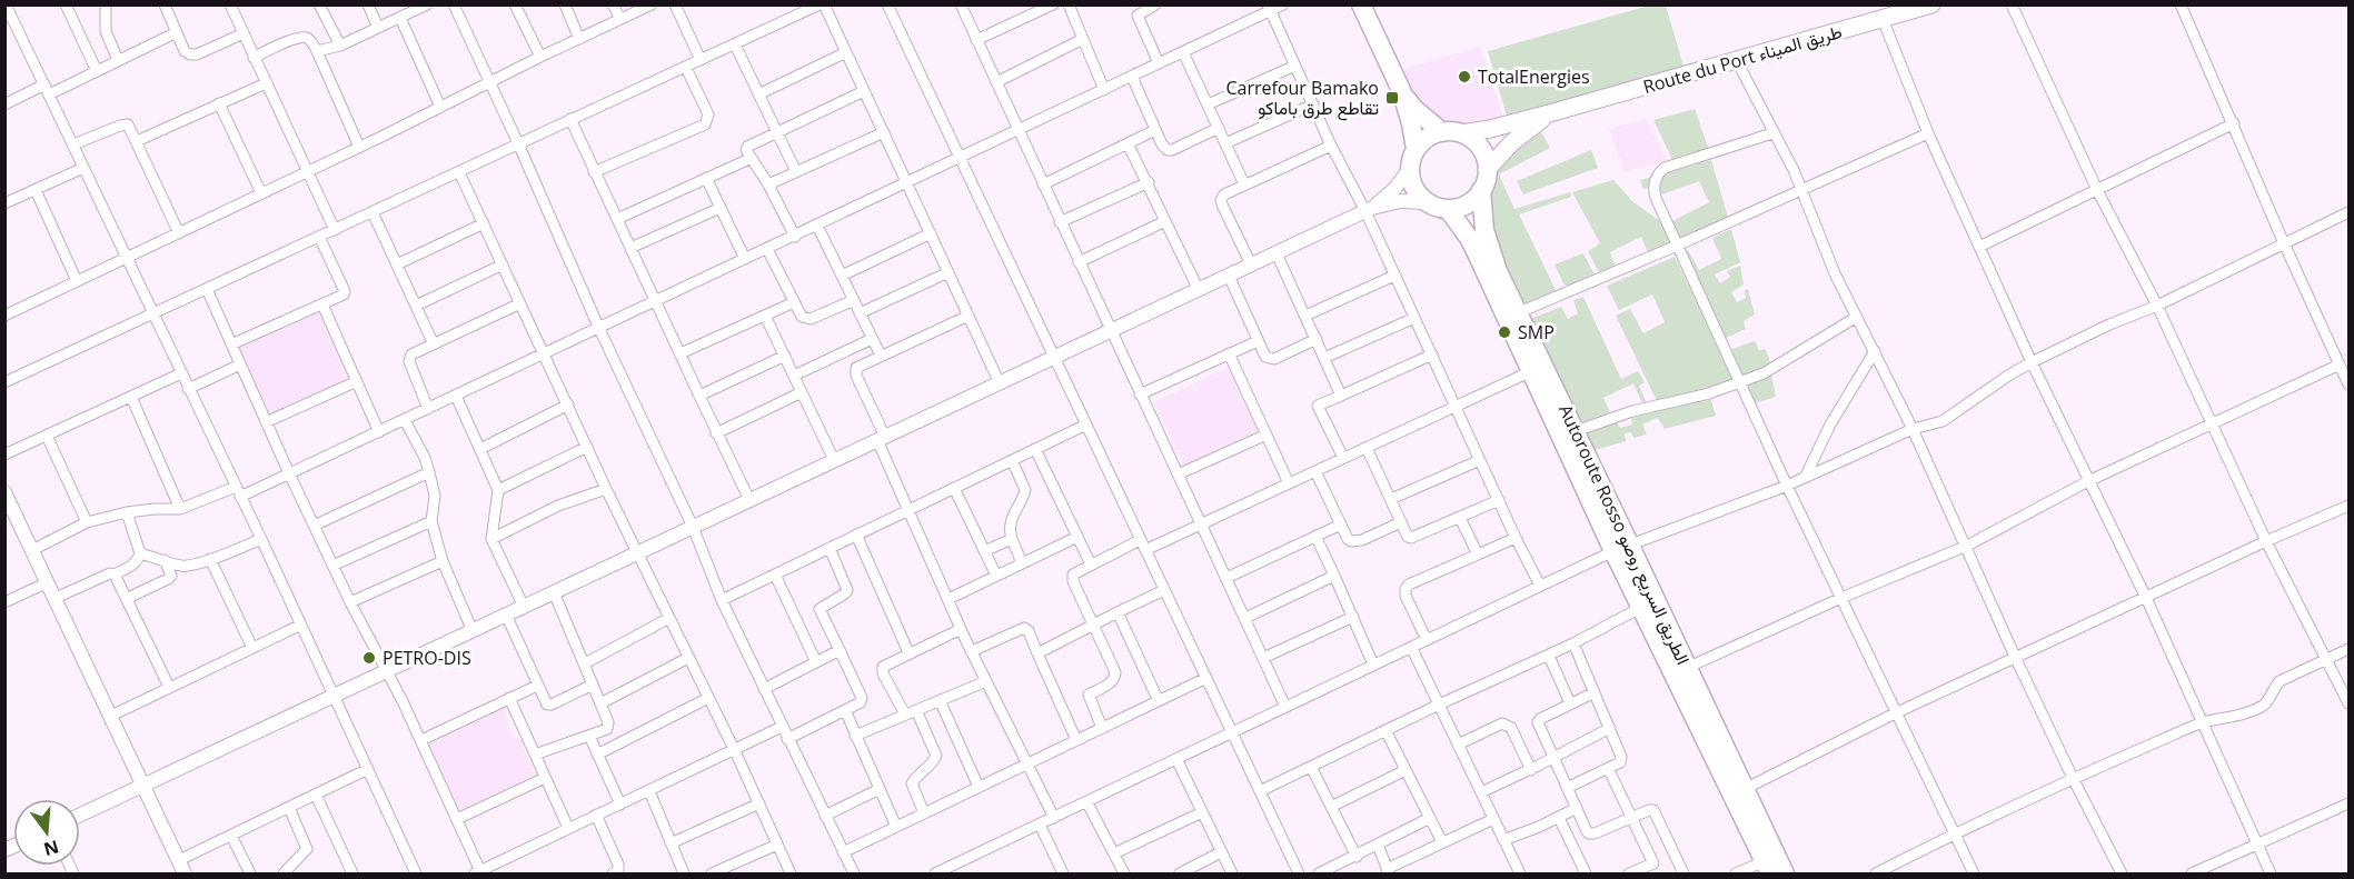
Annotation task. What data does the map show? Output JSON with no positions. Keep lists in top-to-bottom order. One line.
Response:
{"streets":{"highway":["Autoroute Rosso الطريق السريع روصو"],"main road":["Route du Port طريق الميناء"]},"crossings":[["Route du Port طريق الميناء","Autoroute Rosso الطريق السريع روصو"]],"places":{"other":["TotalEnergies","SMP","PETRO-DIS"],"transit":["Carrefour Bamako تقاطع طرق باماكو"]},"north":"bottom"}
